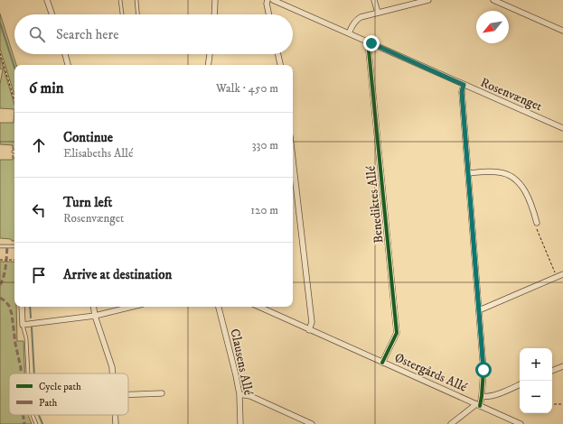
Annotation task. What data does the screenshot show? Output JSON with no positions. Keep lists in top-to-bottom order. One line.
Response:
{"streets":{"street":["Rosenvænget","Benediktes Allé","Clausens Allé","Østergårds Allé"]},"crossings":[["Rosenvænget","Benediktes Allé"],["Benediktes Allé","Østergårds Allé"]],"legend":["Cycle path","Path"],"north":"bottom left","page":{"search":"Search here","heading":["6 min","Walk · 450 m"],"list":[["Continue","Elisabeths Allé","330 m"],["Turn left","Rosenvænget","120 m"],"Arrive at destination"],"map_buttons":["+","−"]}}
